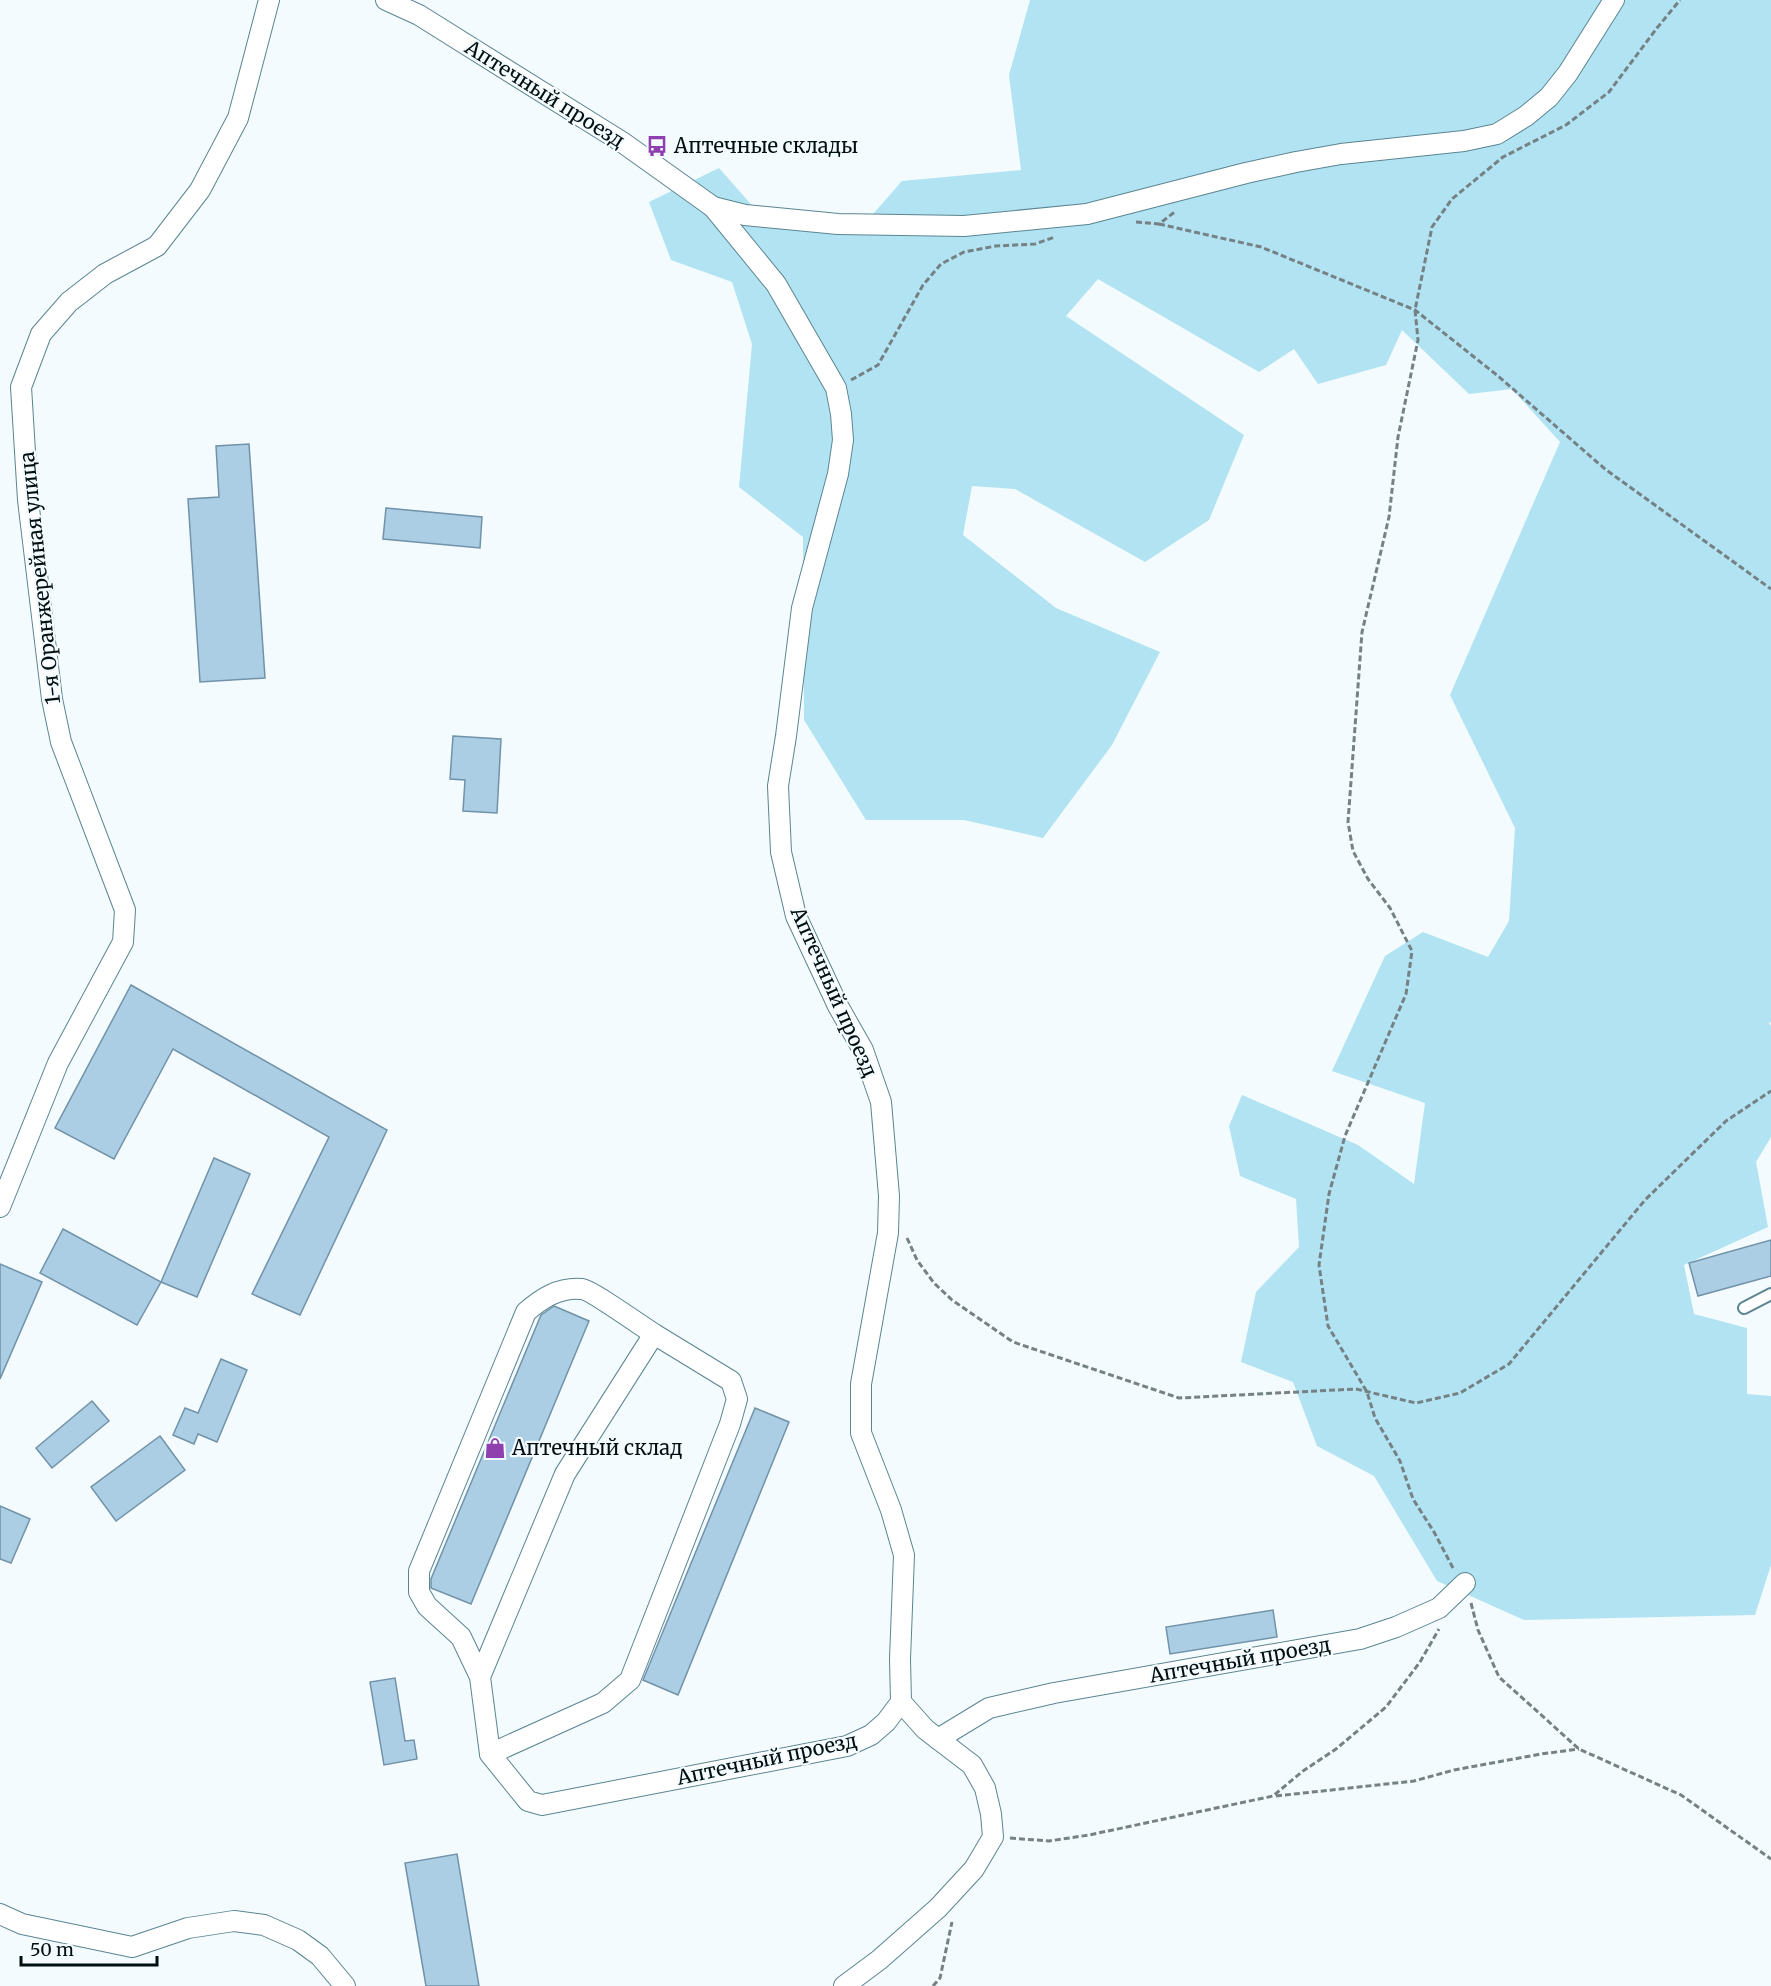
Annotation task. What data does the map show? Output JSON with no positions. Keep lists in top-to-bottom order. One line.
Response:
{"streets":{"street":["Аптечный проезд","1-я Оранжерейная улица"]},"places":{"bus stop":["Аптечные склады"],"shop":["Аптечный склад"]},"scale_bar":"50 m"}
